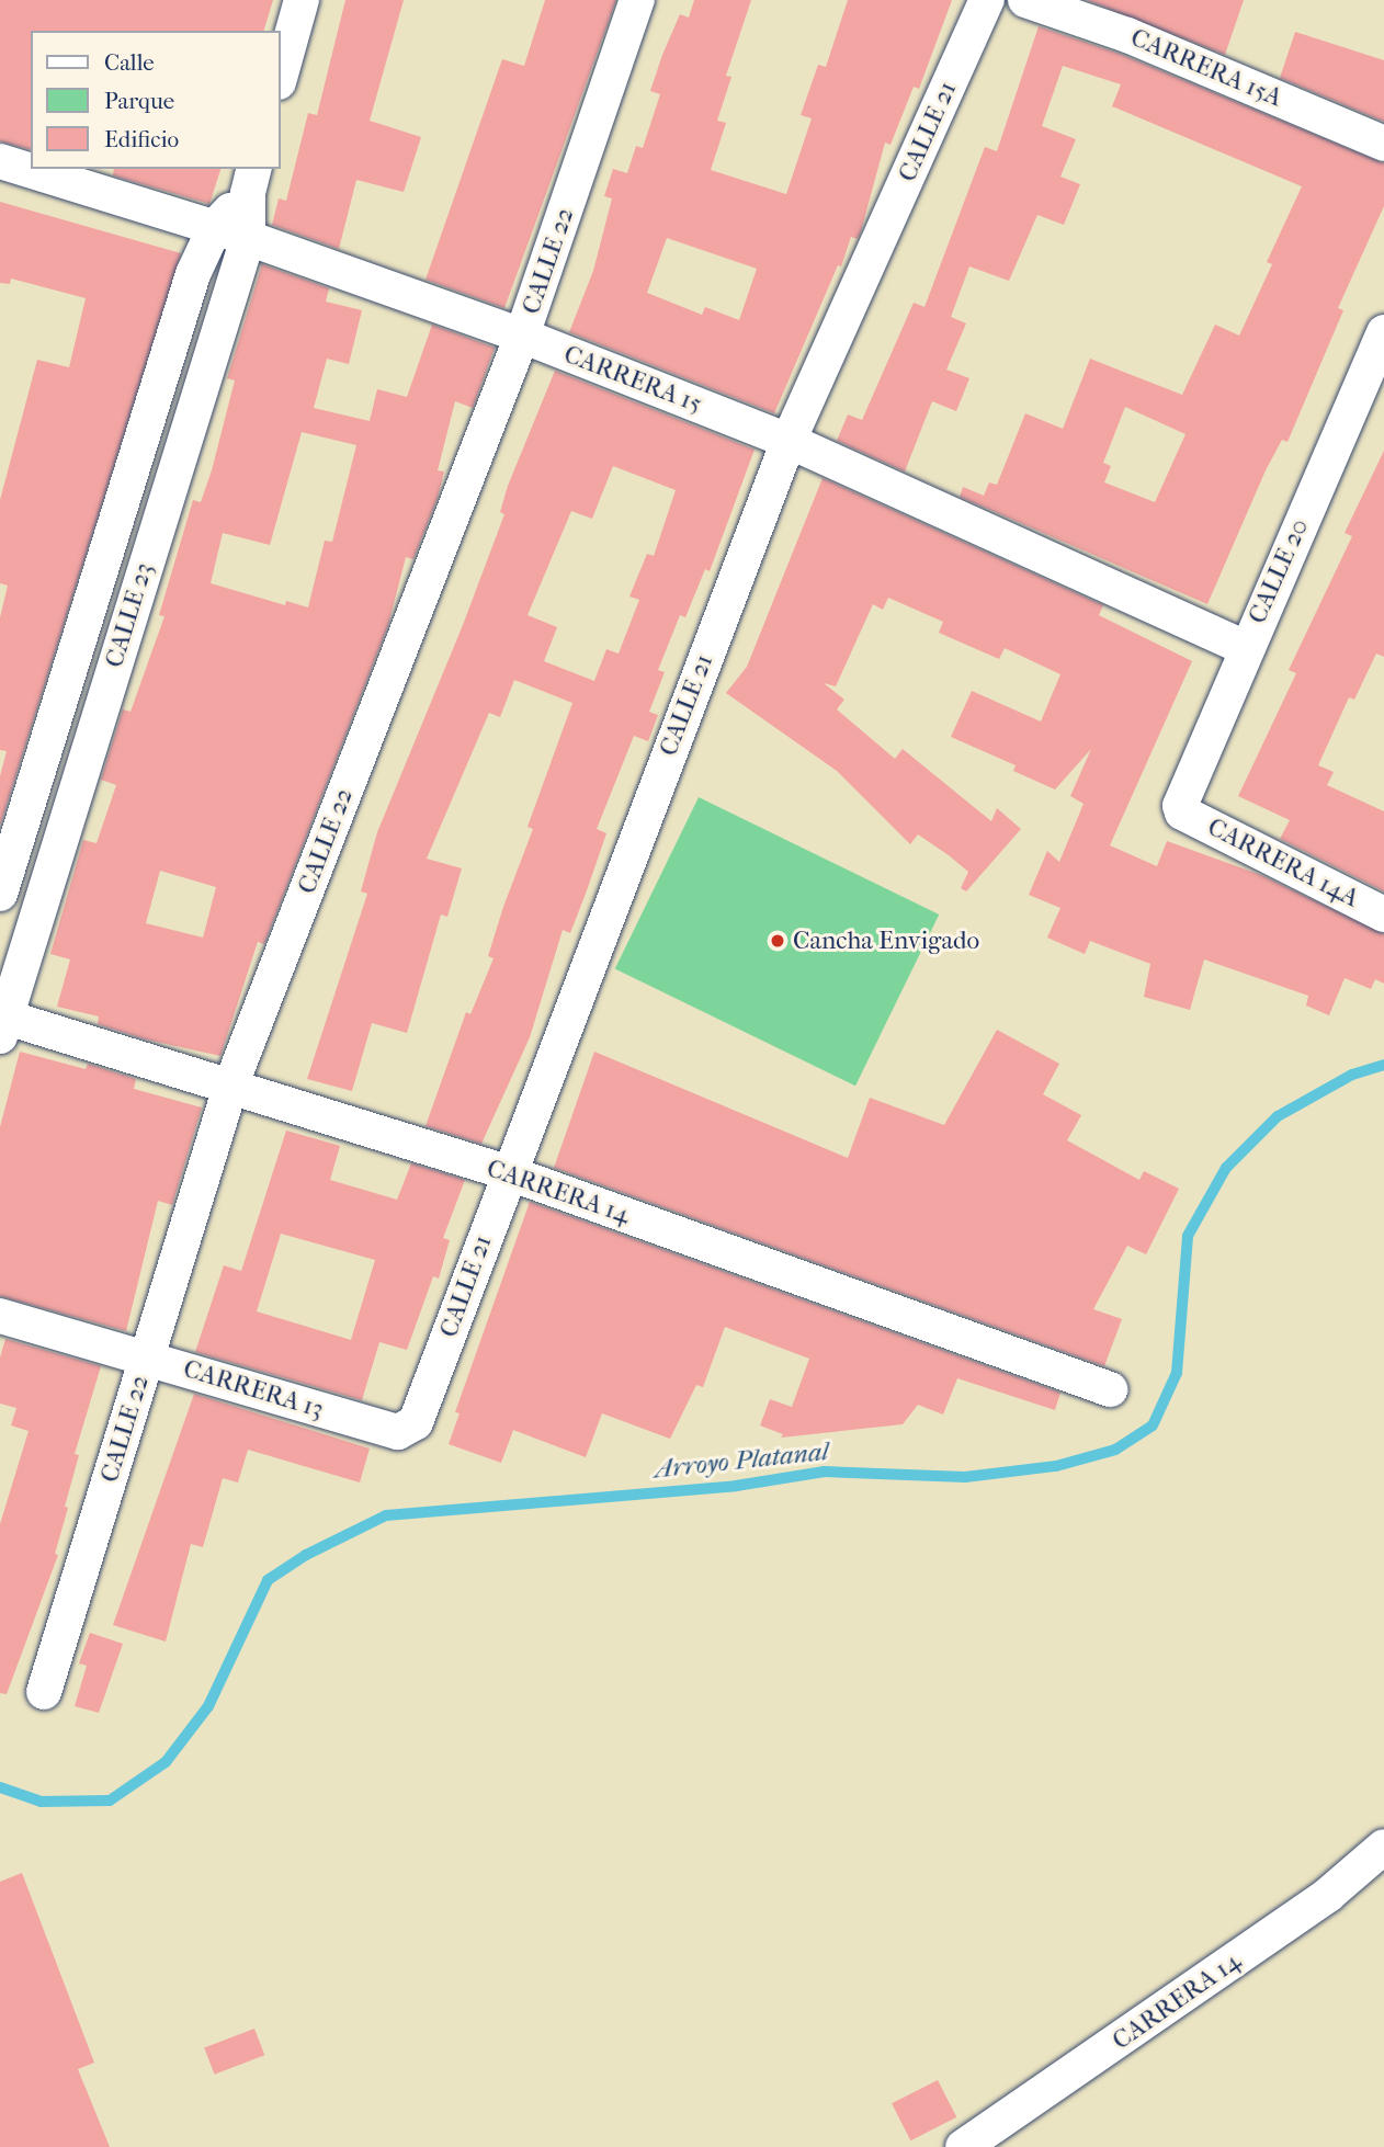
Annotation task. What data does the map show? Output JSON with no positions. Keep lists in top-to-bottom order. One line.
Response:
{"streets":{"street":["CARRERA 15A","CALLE 21","CALLE 22","CARRERA 15","CALLE 20","CALLE 23","CARRERA 14A","CARRERA 14","CARRERA 13"]},"crossings":[["CALLE 21","CARRERA 15"],["CALLE 21","CARRERA 14"],["CALLE 21","CARRERA 13"],["CALLE 22","CARRERA 15"],["CALLE 22","CARRERA 14"],["CALLE 22","CARRERA 13"],["CARRERA 15","CALLE 20"],["CARRERA 15","CALLE 23"],["CALLE 20","CARRERA 14A"],["CALLE 23","CARRERA 14"]],"water":["Arroyo Platanal"],"places":["Cancha Envigado"],"legend":["Calle","Parque","Edificio"]}
